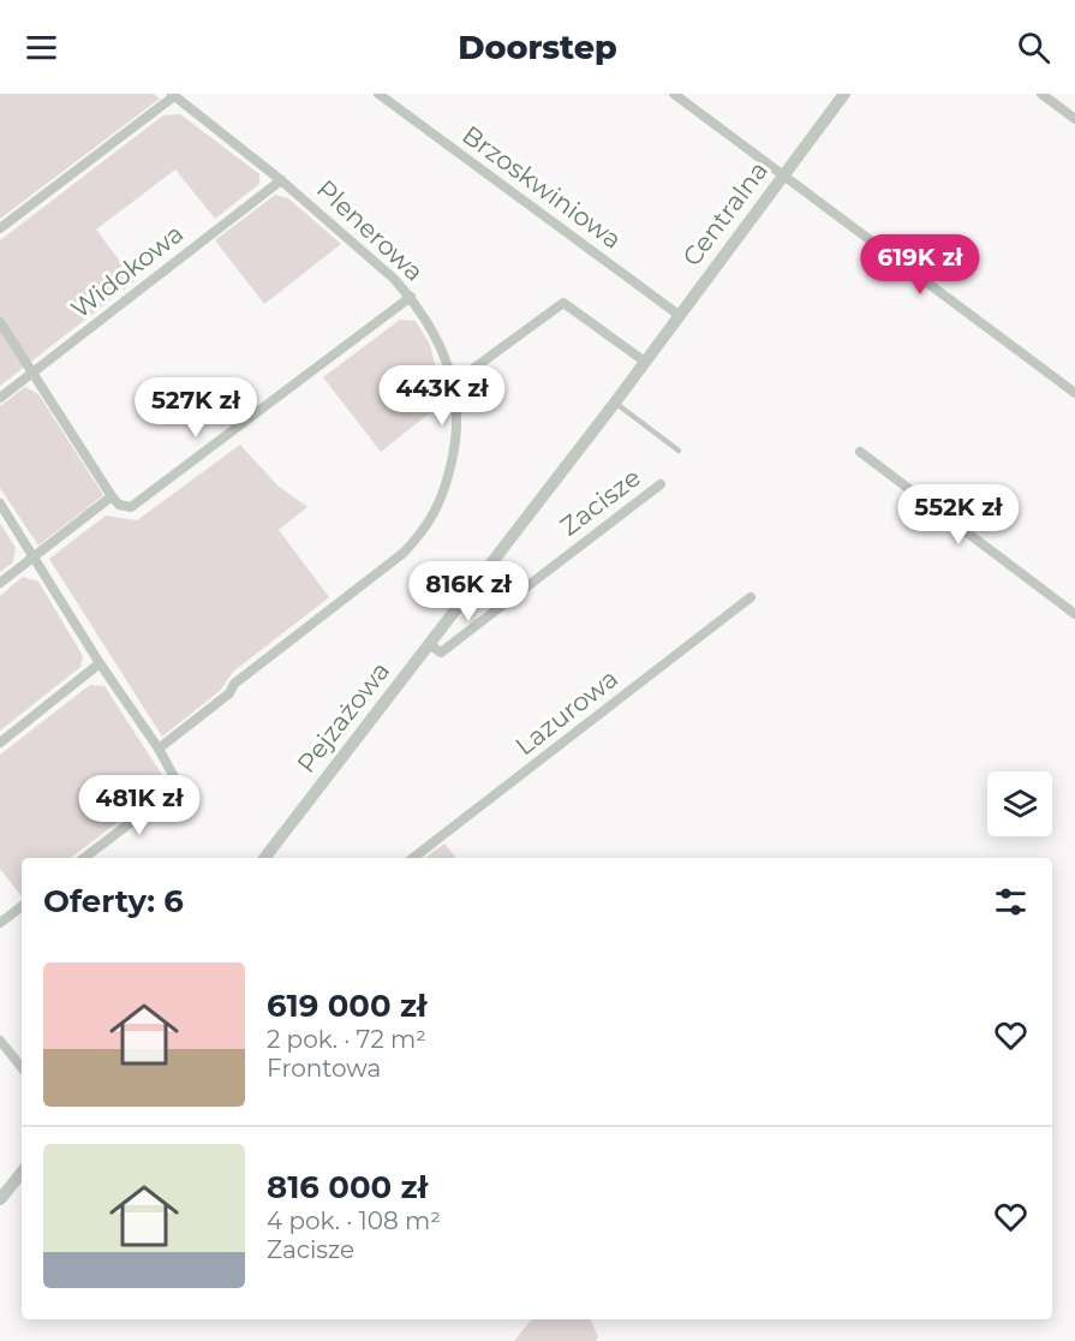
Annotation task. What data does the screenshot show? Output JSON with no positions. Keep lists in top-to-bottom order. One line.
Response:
{"streets":{"street":["Brzoskwiniowa","Centralna","Plenerowa","Widokowa","Zacisze","Lazurowa","Pejzażowa"]},"crossings":[["Brzoskwiniowa","Centralna"],["Centralna","Pejzażowa"],["Plenerowa","Widokowa"],["Zacisze","Pejzażowa"]],"page":{"header":"Doorstep","price":["619K zł","443K zł","527K zł","552K zł","816K zł","481K zł"],"heading":"Oferty: 6","list":[{"name":"619 000 zł","note":"2 pok. · 72 m² · Frontowa"},{"name":"816 000 zł","note":"4 pok. · 108 m² · Zacisze"}]}}
